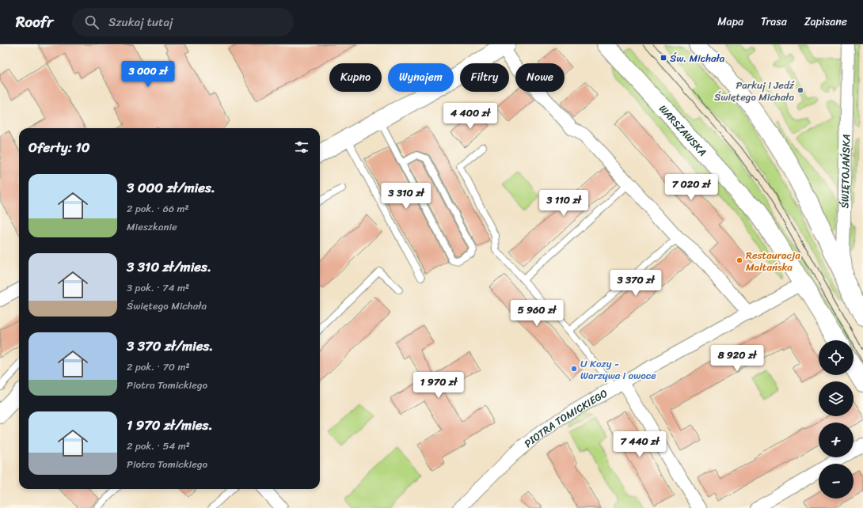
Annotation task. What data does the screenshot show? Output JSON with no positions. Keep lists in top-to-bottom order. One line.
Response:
{"streets":{"main road":["WARSZAWSKA"],"street":["ŚWIĘTOJAŃSKA","PIOTRA TOMICKIEGO"]},"crossings":[["WARSZAWSKA","PIOTRA TOMICKIEGO"]],"places":{"transit":["Św. Michała"],"other":["Parkuj i Jedź Świętego Michała","Restauracja Maltańska","U Kozy - Warzywa i owoce"]},"page":{"header":"Roofr","search":"Szukaj tutaj","nav":["Mapa","Trasa","Zapisane"],"price":["3 000 zł","4 400 zł","7 020 zł","3 310 zł","3 110 zł","3 370 zł","5 960 zł","8 920 zł","1 970 zł","7 440 zł"],"chip":["Kupno","Wynajem","Filtry","Nowe"],"heading":"Oferty: 10","list":[{"name":"3 000 zł/mies.","note":"2 pok. · 66 m² · Mieszkanie"},{"name":"3 310 zł/mies.","note":"3 pok. · 74 m² · Świętego Michała"},{"name":"3 370 zł/mies.","note":"2 pok. · 70 m² · Piotra Tomickiego"},{"name":"1 970 zł/mies.","note":"2 pok. · 54 m² · Piotra Tomickiego"}],"map_buttons":["+","−"]}}
